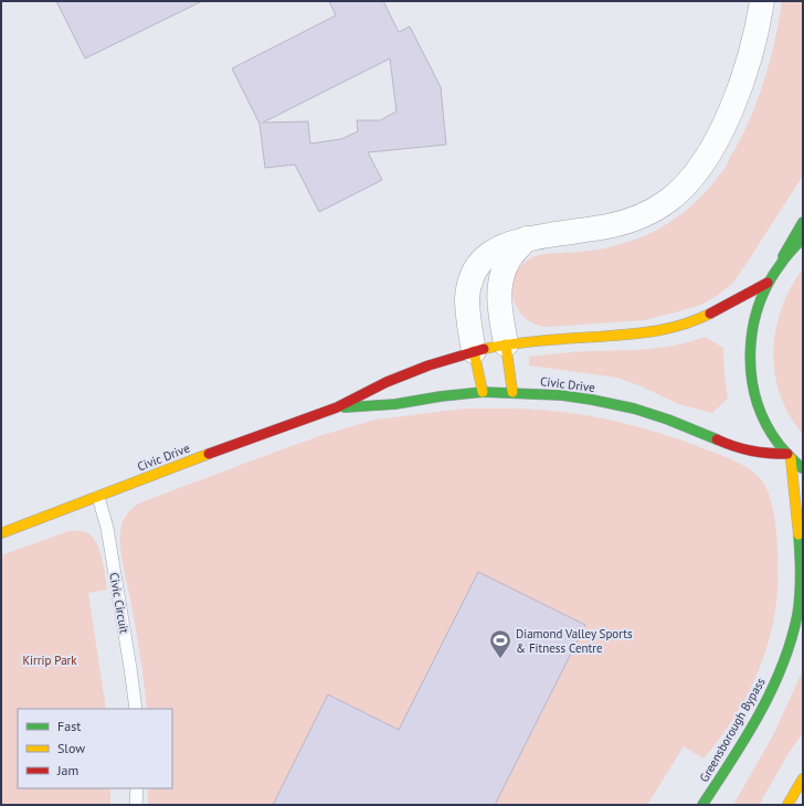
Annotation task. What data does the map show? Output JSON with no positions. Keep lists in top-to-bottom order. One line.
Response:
{"streets":{"main road":["Civic Drive","Greensborough Bypass"],"lane":["Civic Circuit"]},"crossings":[["Civic Drive","Civic Circuit"],["Civic Drive","Greensborough Bypass"]],"parks":["Kirrip Park"],"places":{"sports":["Diamond Valley Sports & Fitness Centre"]},"legend":["Fast","Slow","Jam"]}
